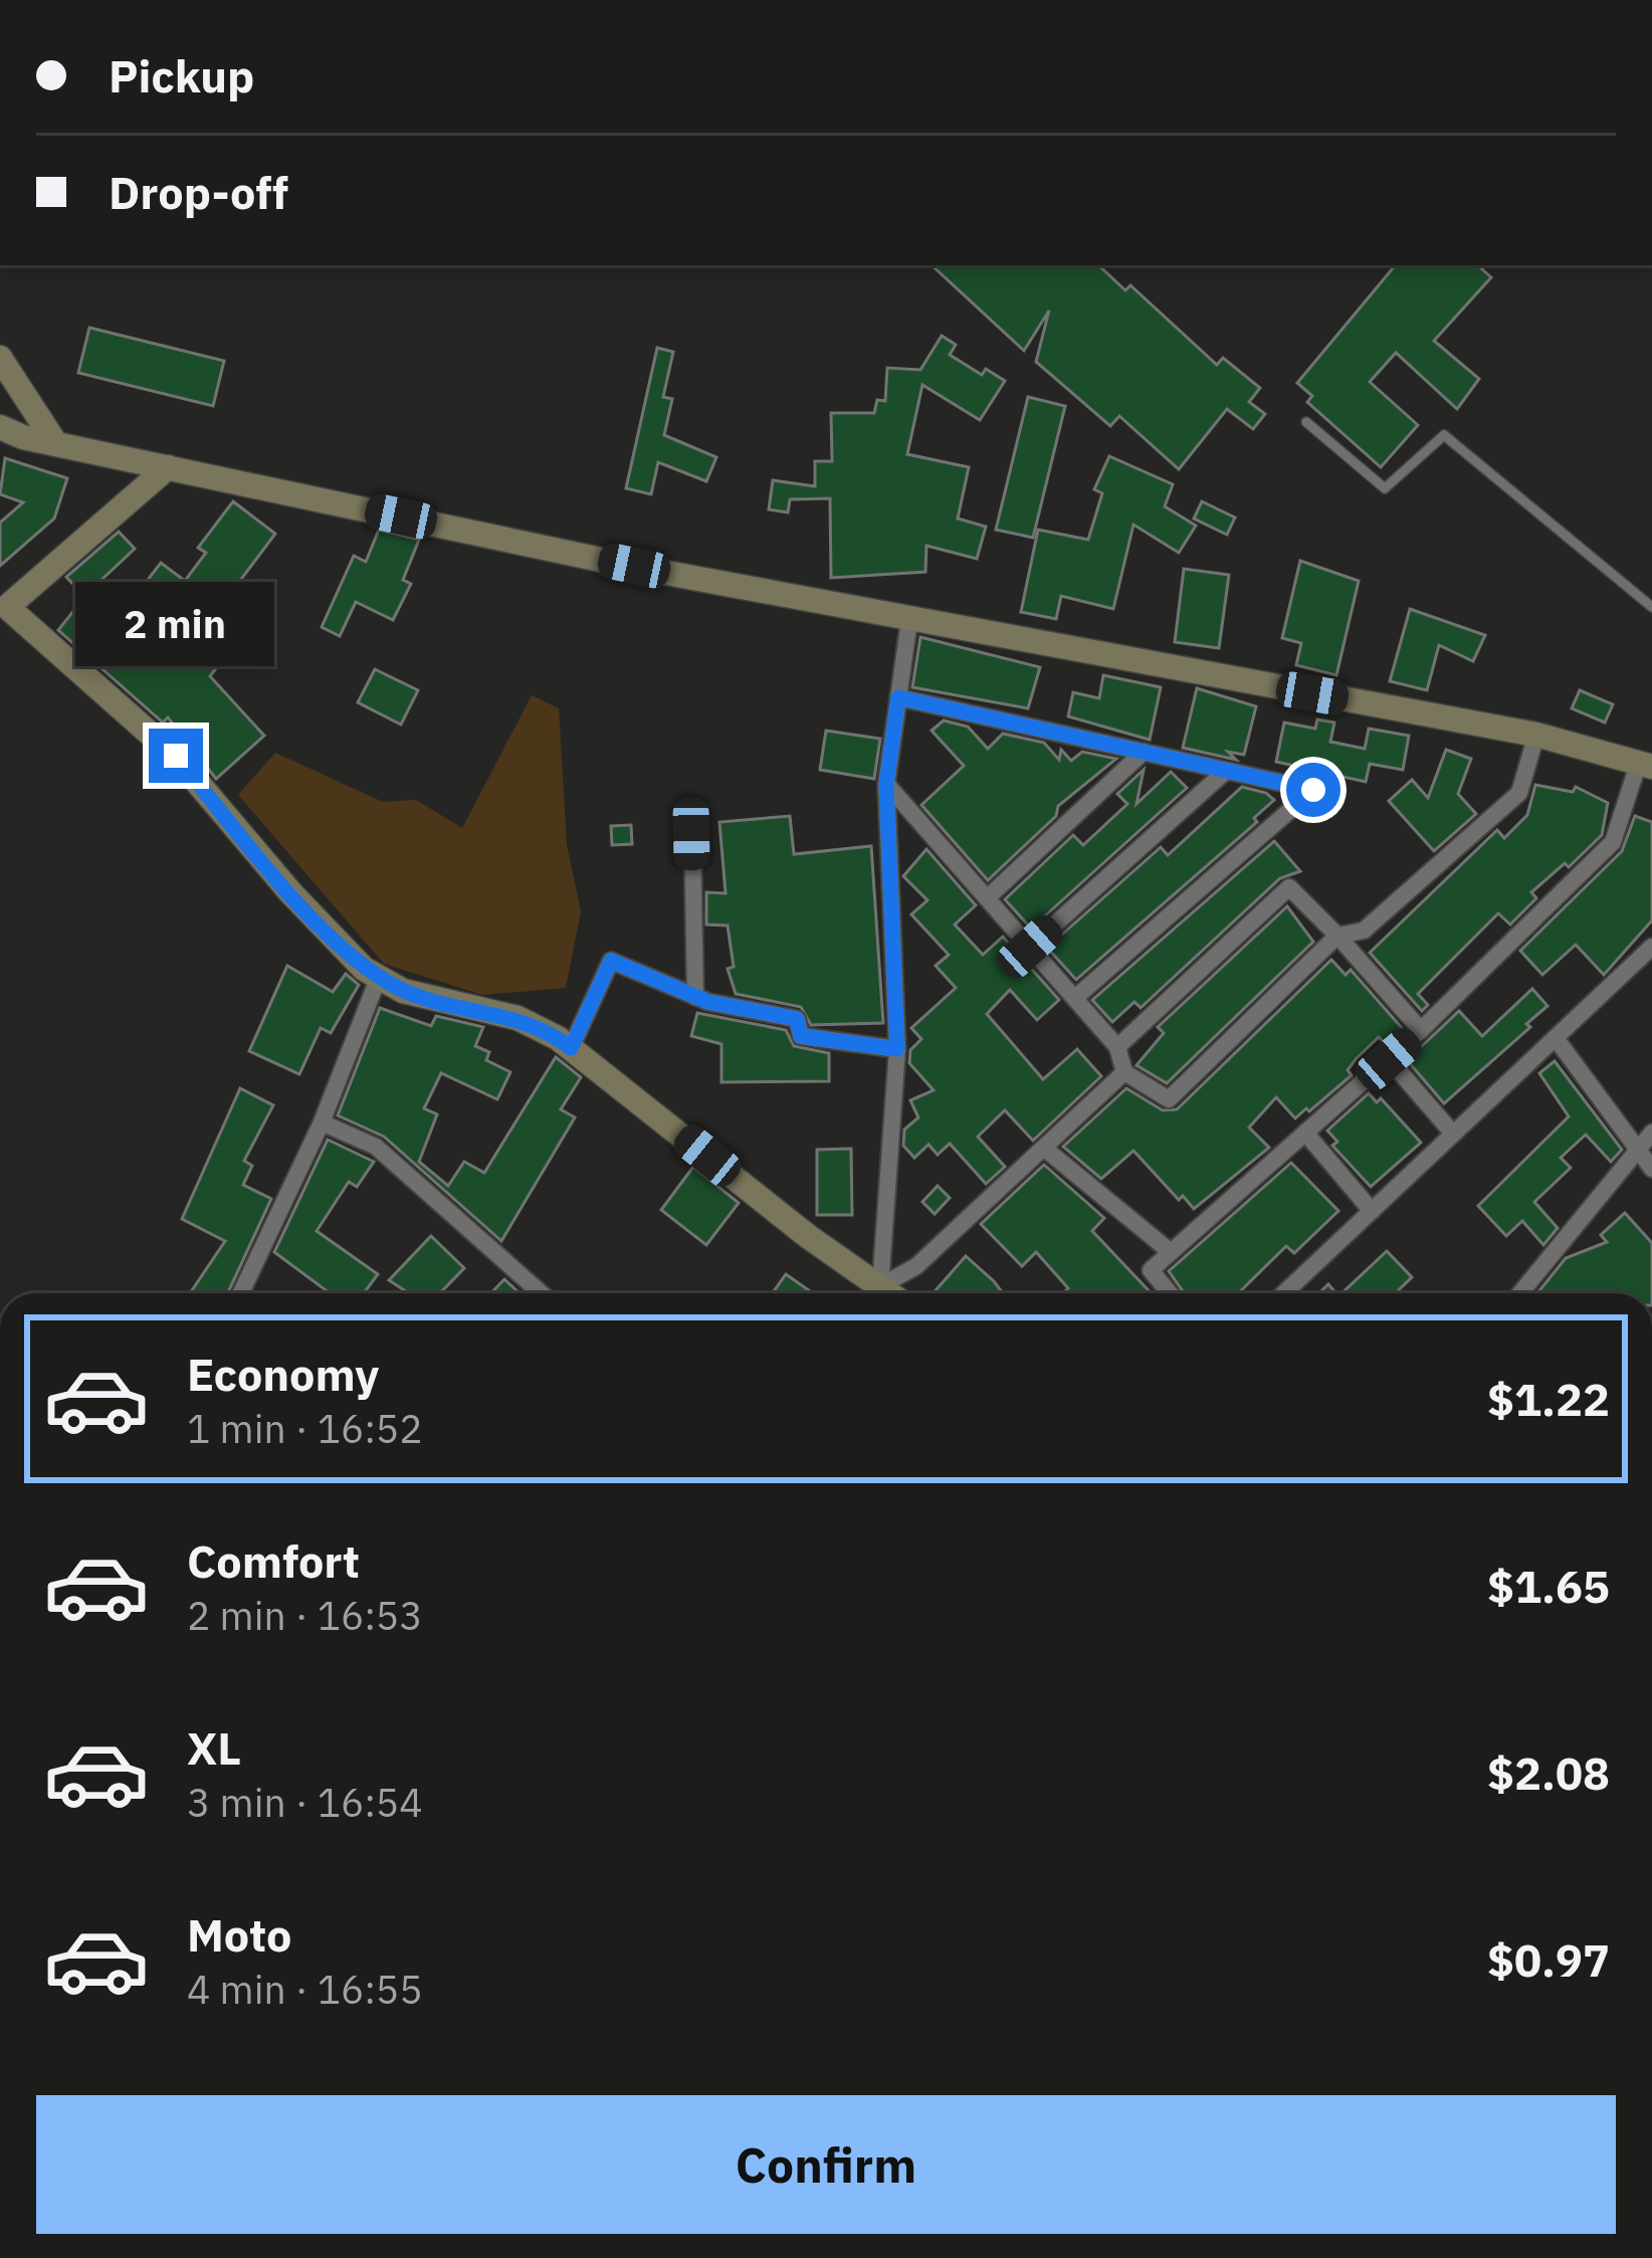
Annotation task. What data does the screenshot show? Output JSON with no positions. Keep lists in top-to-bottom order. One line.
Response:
{"page":{"banner":["Pickup","Drop-off"],"bubble":"2 min","list":[{"name":"Economy","note":"1 min · 16:52","value":"$1.22"},{"name":"Comfort","note":"2 min · 16:53","value":"$1.65"},{"name":"XL","note":"3 min · 16:54","value":"$2.08"},{"name":"Moto","note":"4 min · 16:55","value":"$0.97"}],"buttons":"Confirm"}}
